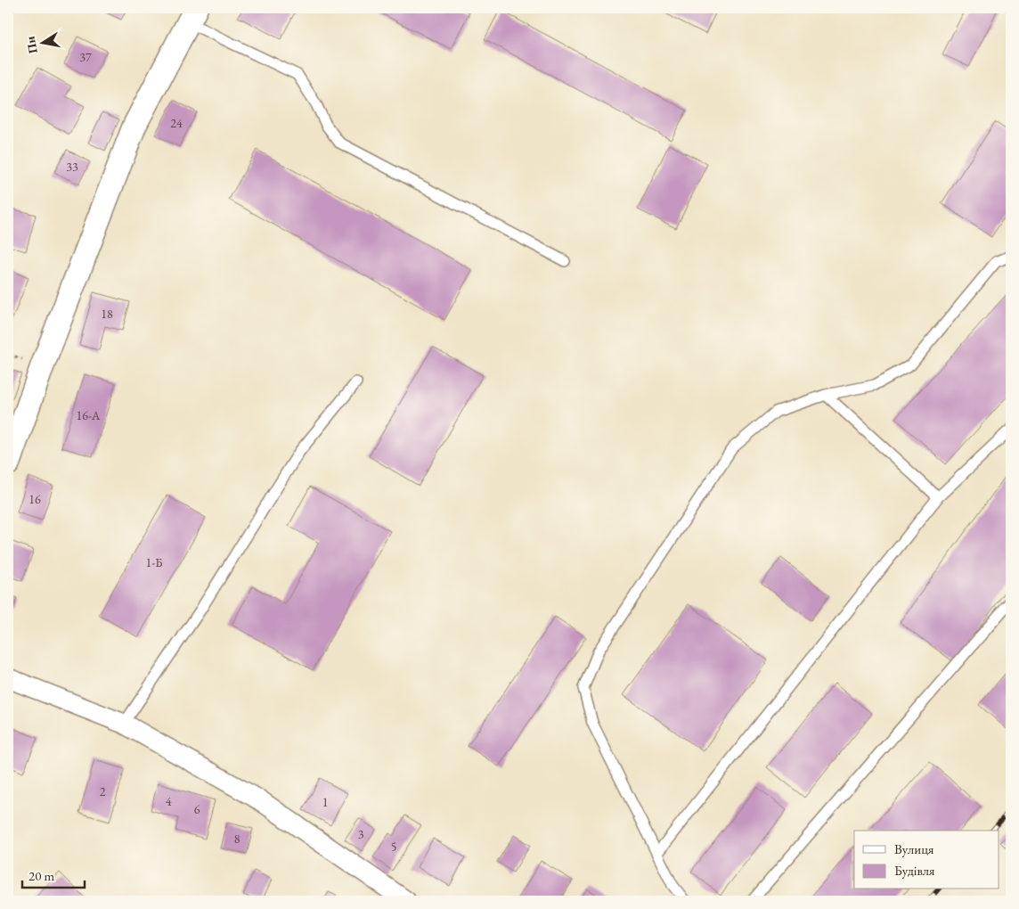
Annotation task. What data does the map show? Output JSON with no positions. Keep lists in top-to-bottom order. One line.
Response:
{"house_numbers":["37","24","33","18","16-А","16","1-Б","2","4","1","6","3","8","5"],"legend":["Вулиця","Будівля"],"scale_bar":"20 m","north":"left"}
